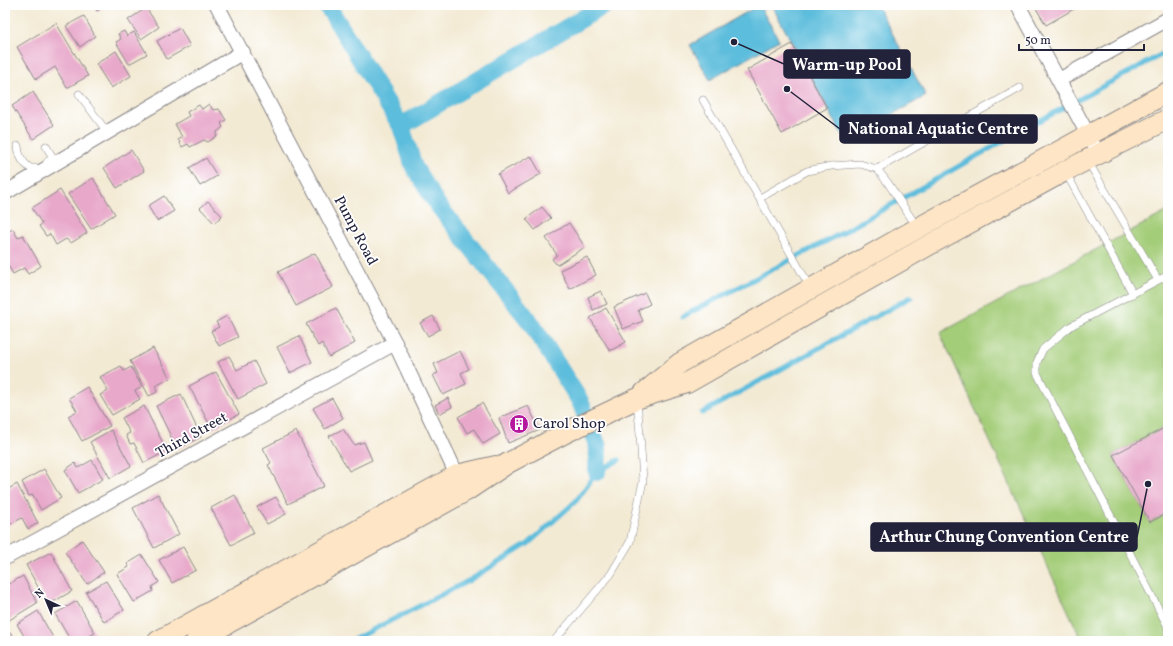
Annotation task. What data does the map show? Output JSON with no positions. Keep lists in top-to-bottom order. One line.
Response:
{"streets":{"street":["Pump Road","Third Street"]},"crossings":[["Pump Road","Third Street"]],"places":{"other":["Warm-up Pool","National Aquatic Centre","Arthur Chung Convention Centre"],"building":["Carol Shop"]},"scale_bar":"50 m","north":"top left"}
